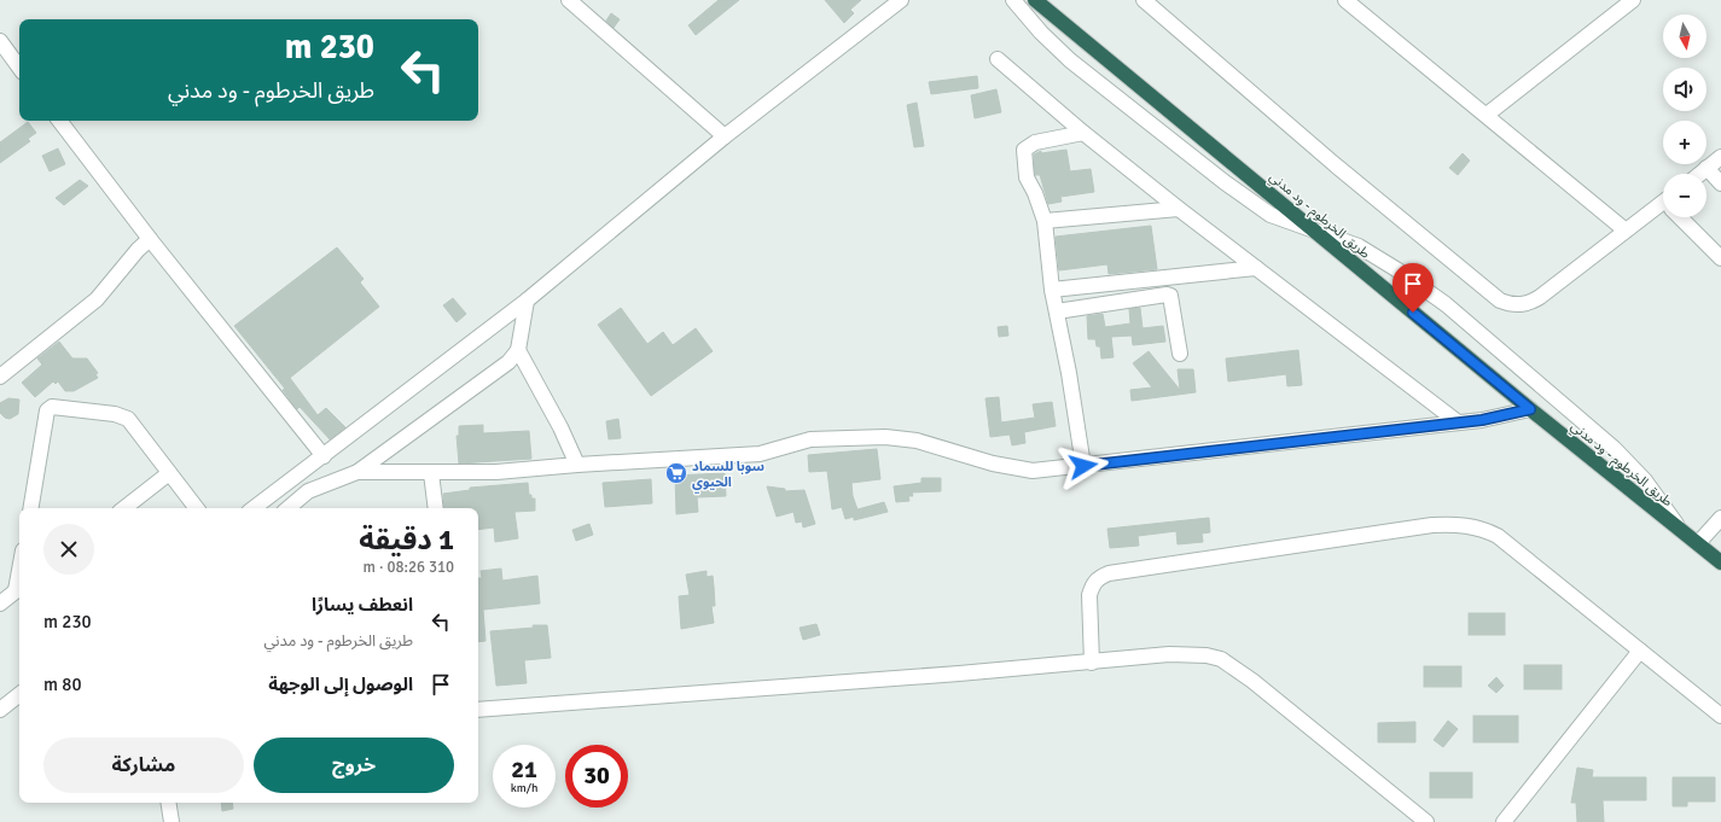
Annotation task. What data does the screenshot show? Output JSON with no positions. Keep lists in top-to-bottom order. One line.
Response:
{"streets":{"highway":["طريق الخرطوم - ود مدني"]},"places":{"supermarket":["سوبا للسماد الحيوي"]},"north":"bottom","page":{"map_buttons":["+","−"],"turn":["230 m","طريق الخرطوم - ود مدني"],"heading":["1 دقيقة","310 m · 08:26"],"list":[{"name":"انعطف يسارًا","note":"طريق الخرطوم - ود مدني","value":"230 m"},{"name":"الوصول إلى الوجهة","value":"80 m"}],"buttons":["خروج","مشاركة"],"speed":"21 km/h","limit":"30"}}
